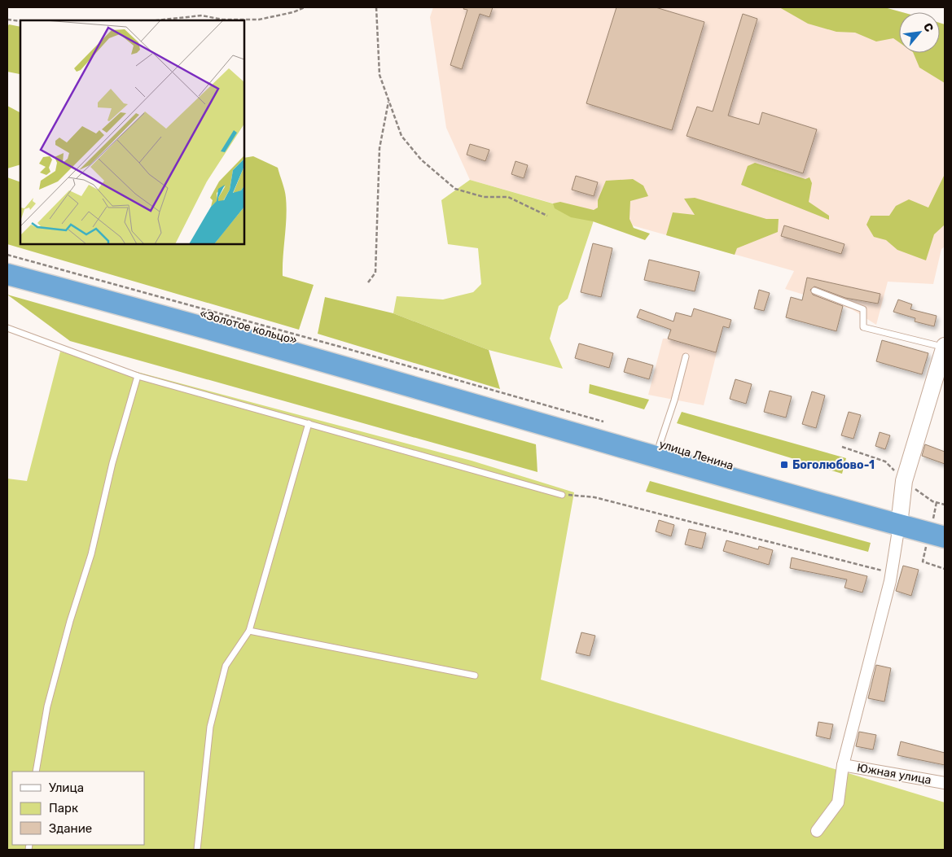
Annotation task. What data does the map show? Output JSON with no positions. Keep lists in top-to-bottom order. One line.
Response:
{"streets":{"highway":["«Золотое кольцо»","улица Ленина"],"street":["Южная улица"]},"crossings":[["«Золотое кольцо»","улица Ленина"]],"places":{"transit":["Боголюбово-1"]},"legend":["Улица","Парк","Здание"],"north":"top right"}
